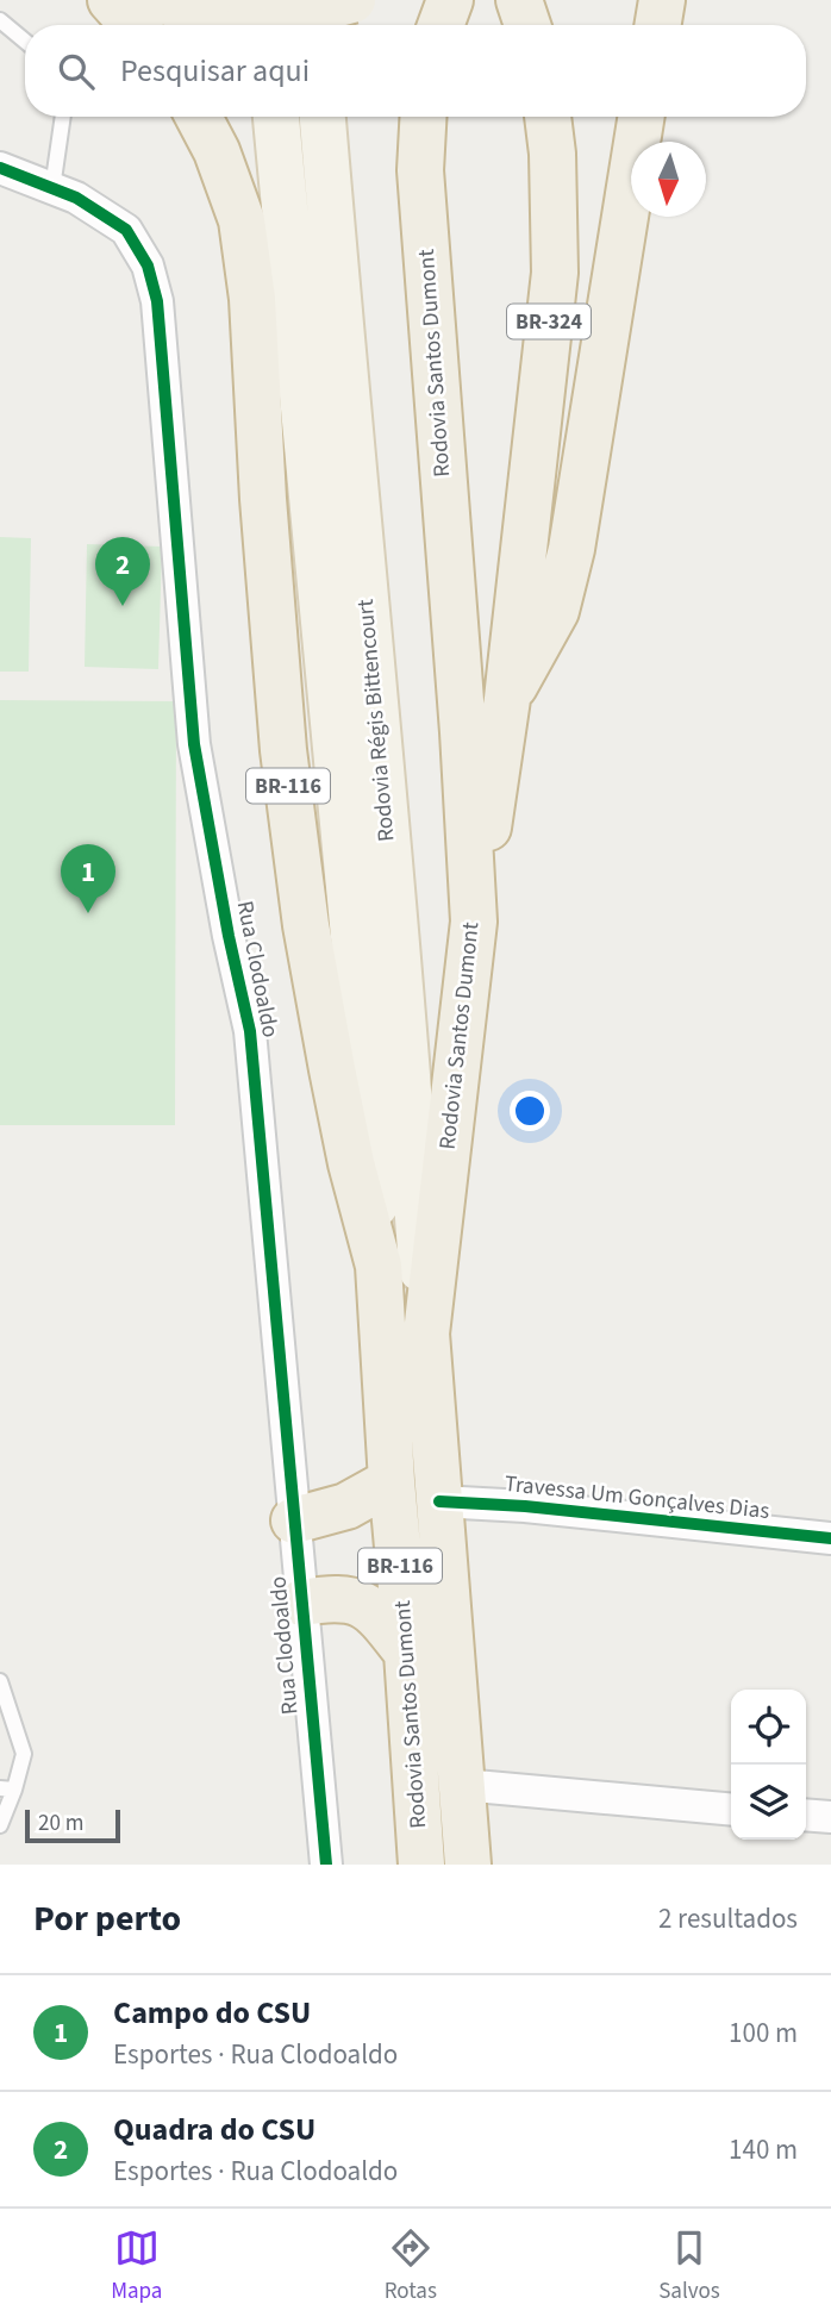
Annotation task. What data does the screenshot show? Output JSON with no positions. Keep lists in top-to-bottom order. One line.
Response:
{"streets":{"highway":["BR-324","Rodovia Santos Dumont","BR-116"],"main road":["Rodovia Régis Bittencourt"],"street":["Rua Clodoaldo","Travessa Um Gonçalves Dias"]},"crossings":[["BR-324","BR-116"],["Rodovia Santos Dumont","Rodovia Régis Bittencourt"],["Rodovia Santos Dumont","BR-116"],["Rodovia Santos Dumont","Travessa Um Gonçalves Dias"],["Rodovia Régis Bittencourt","BR-116"]],"scale_bar":"20 m","north":"bottom","page":{"search":"Pesquisar aqui","pins":["2","1"],"scale":"20 m","heading":["Por perto","2 resultados"],"list":[{"mark":"1","name":"Campo do CSU","note":"Esportes · Rua Clodoaldo","value":"100 m"},{"mark":"2","name":"Quadra do CSU","note":"Esportes · Rua Clodoaldo","value":"140 m"}],"nav":["Mapa","Rotas","Salvos"]}}
